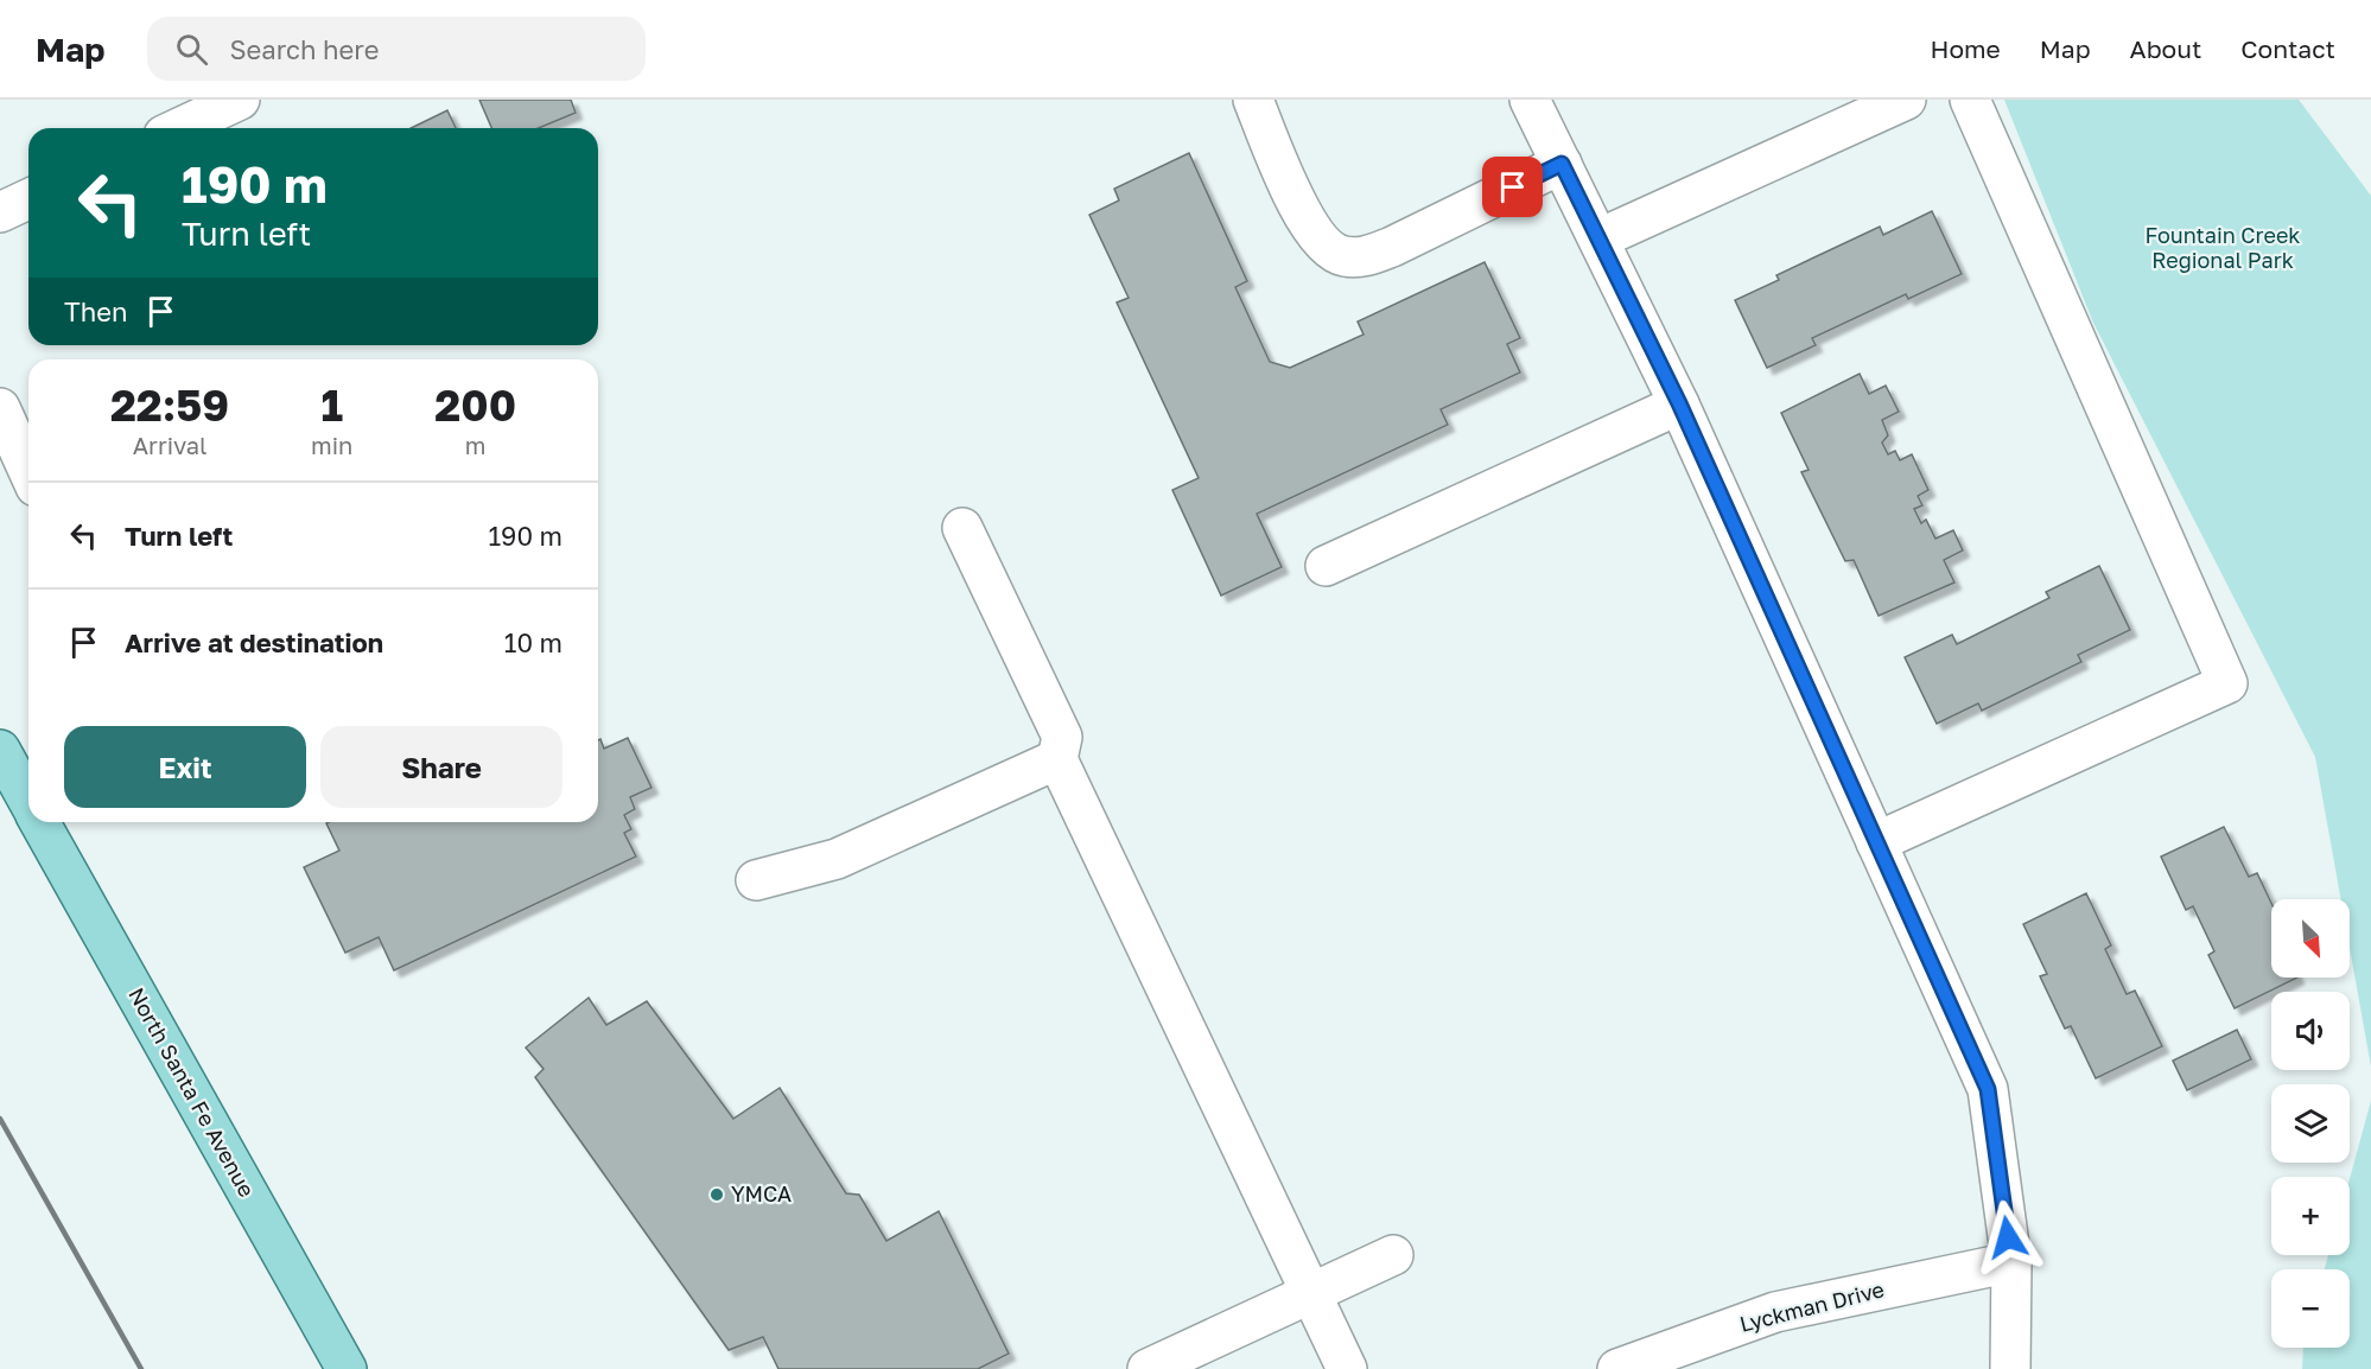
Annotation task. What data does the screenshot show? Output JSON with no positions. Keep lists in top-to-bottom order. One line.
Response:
{"streets":{"main road":["North Santa Fe Avenue"],"street":["Lyckman Drive"]},"parks":["Fountain Creek Regional Park"],"places":["YMCA"],"north":"bottom right","page":{"header":"Map","search":"Search here","nav":["Home","Map","About","Contact"],"turn":["190 m","Turn left"],"then":"Then","eta":["22:59","Arrival","1","min","200","m"],"list":[{"name":"Turn left","value":"190 m"},{"name":"Arrive at destination","value":"10 m"}],"buttons":["Exit","Share"],"map_buttons":["+","−"]}}
